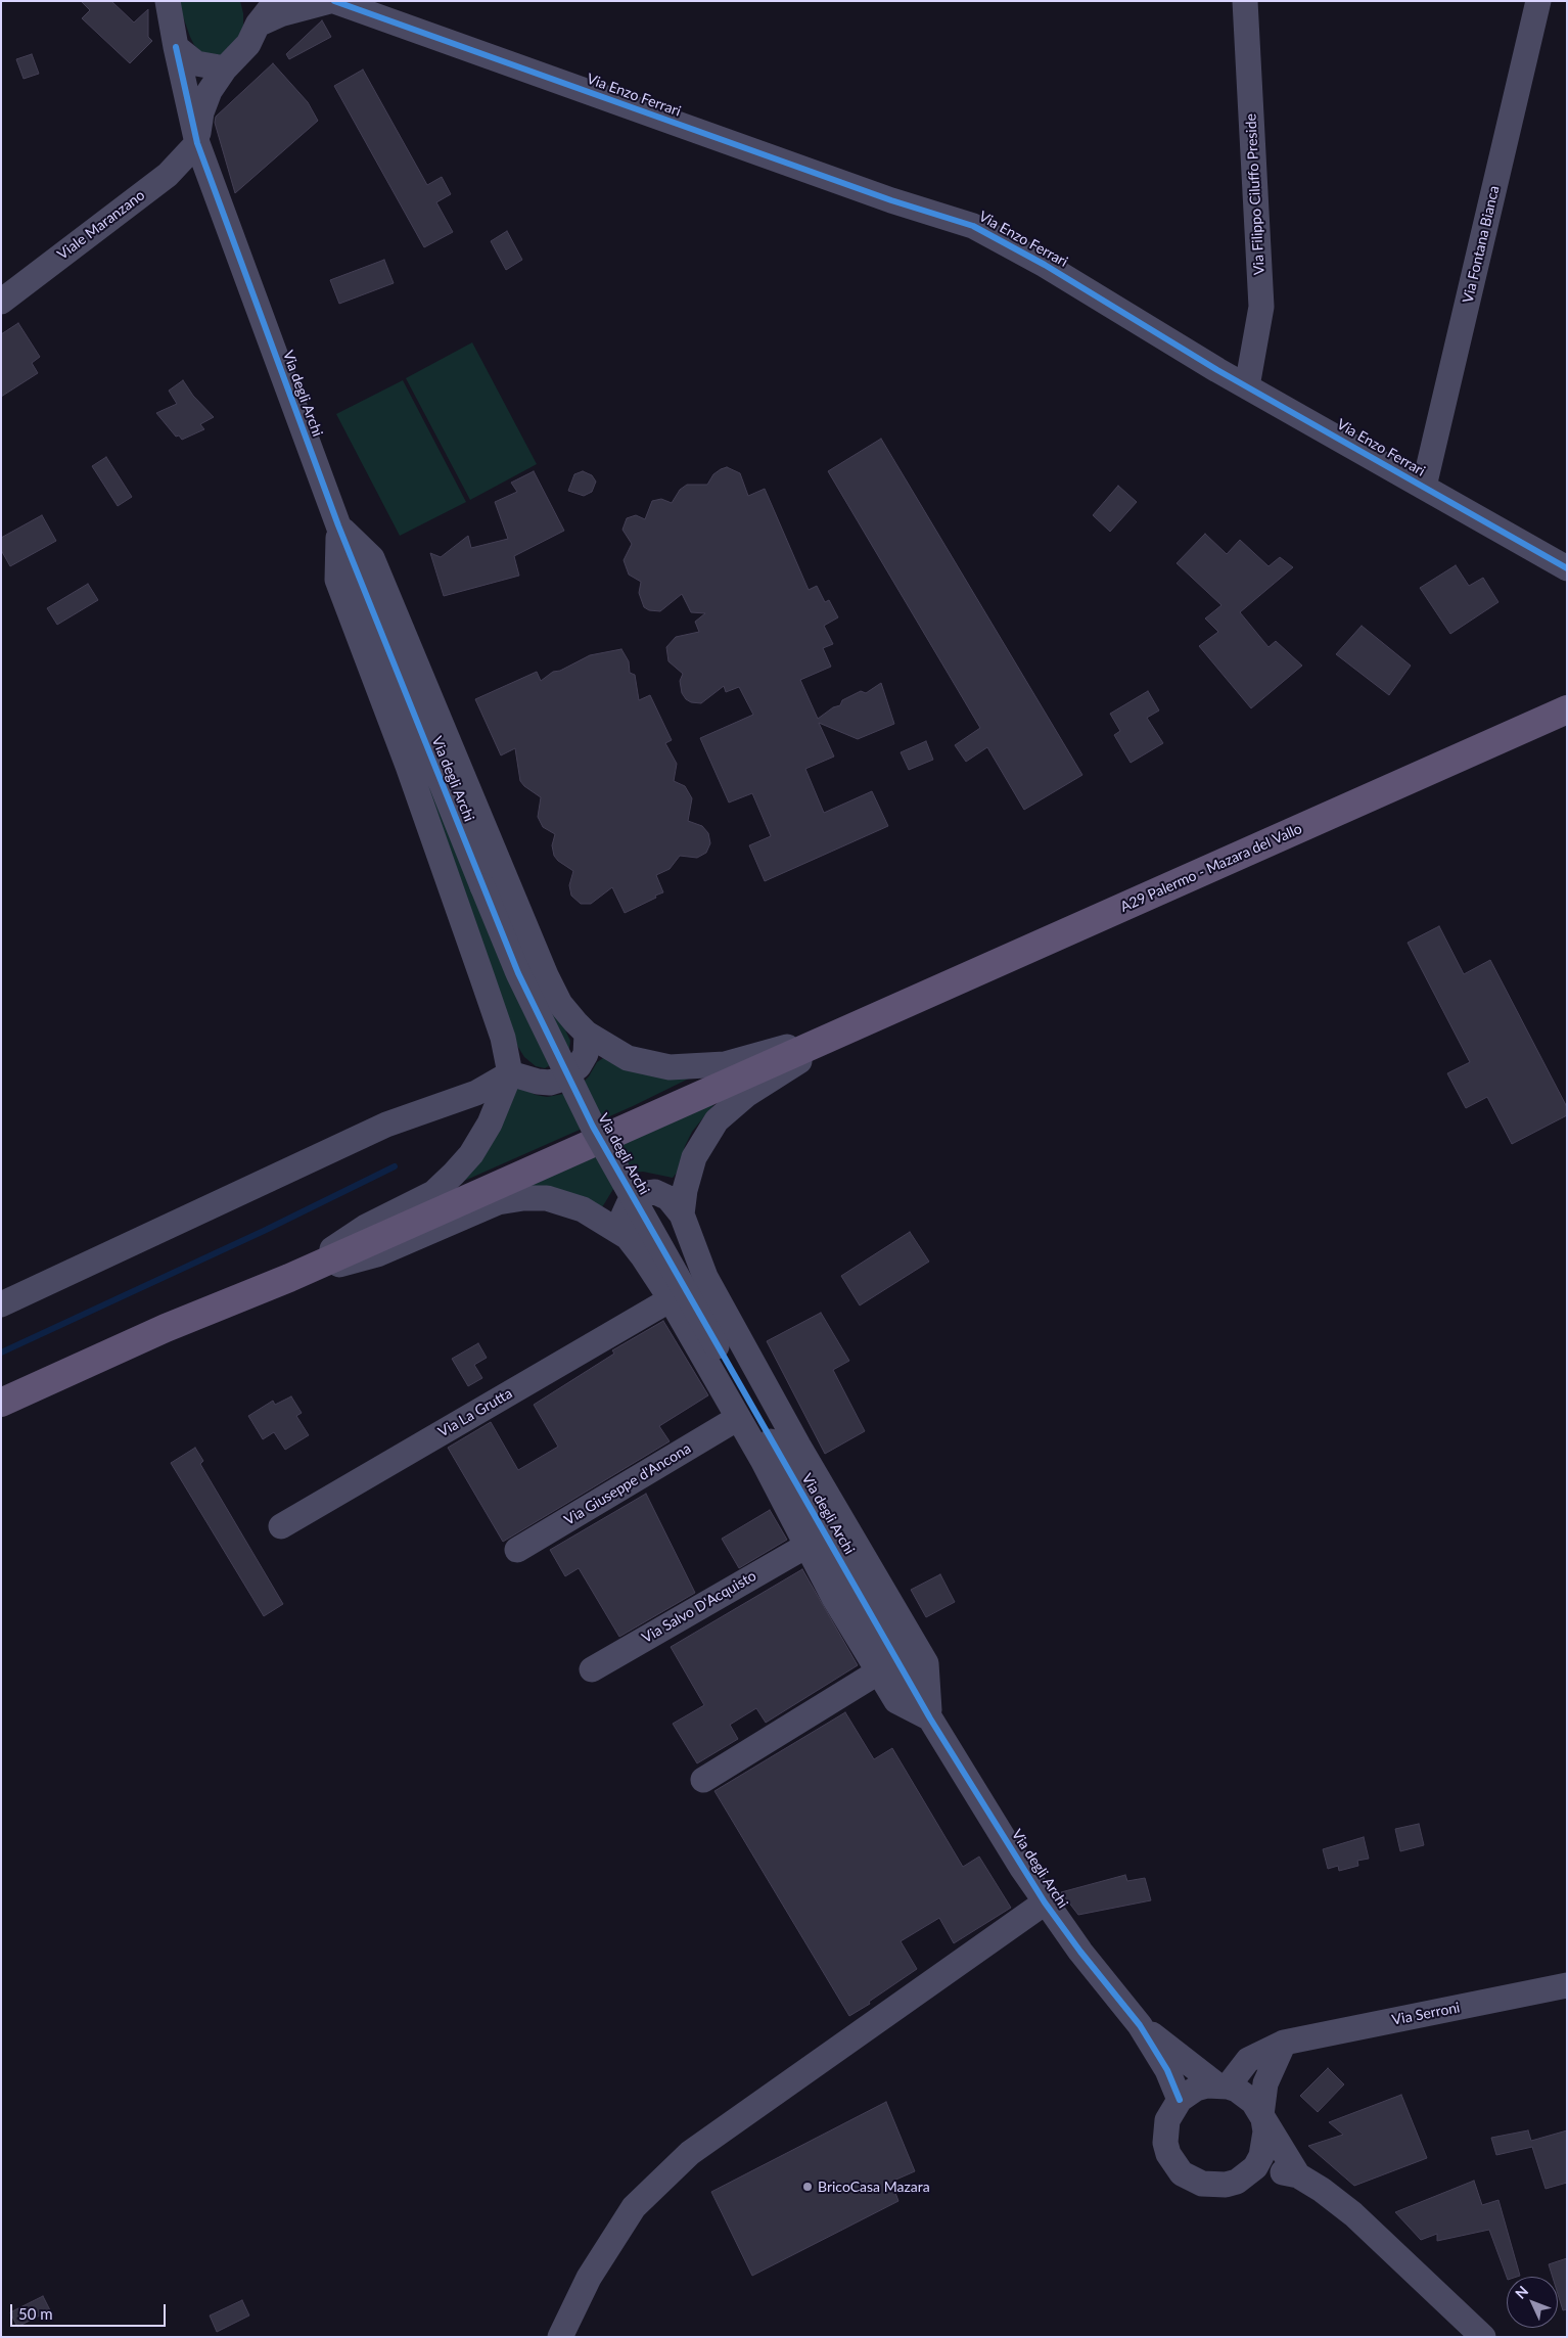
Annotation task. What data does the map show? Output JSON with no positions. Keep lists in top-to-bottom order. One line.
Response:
{"streets":{"main road":["A29 Palermo - Mazara del Vallo"],"street":["Via Enzo Ferrari","Via Filippo Ciluffo Preside","Viale Maranzano","Via Fontana Bianca","Via degli Archi","Via La Grutta","Via Giuseppe d'Ancona","Via Salvo D'Acquisto","Via Serroni"]},"crossings":[["Via Enzo Ferrari","Via Filippo Ciluffo Preside"],["Via Enzo Ferrari","Via Fontana Bianca"],["Viale Maranzano","Via degli Archi"],["Via degli Archi","Via Serroni"]],"places":["BricoCasa Mazara"],"scale_bar":"50 m","north":"top left"}
